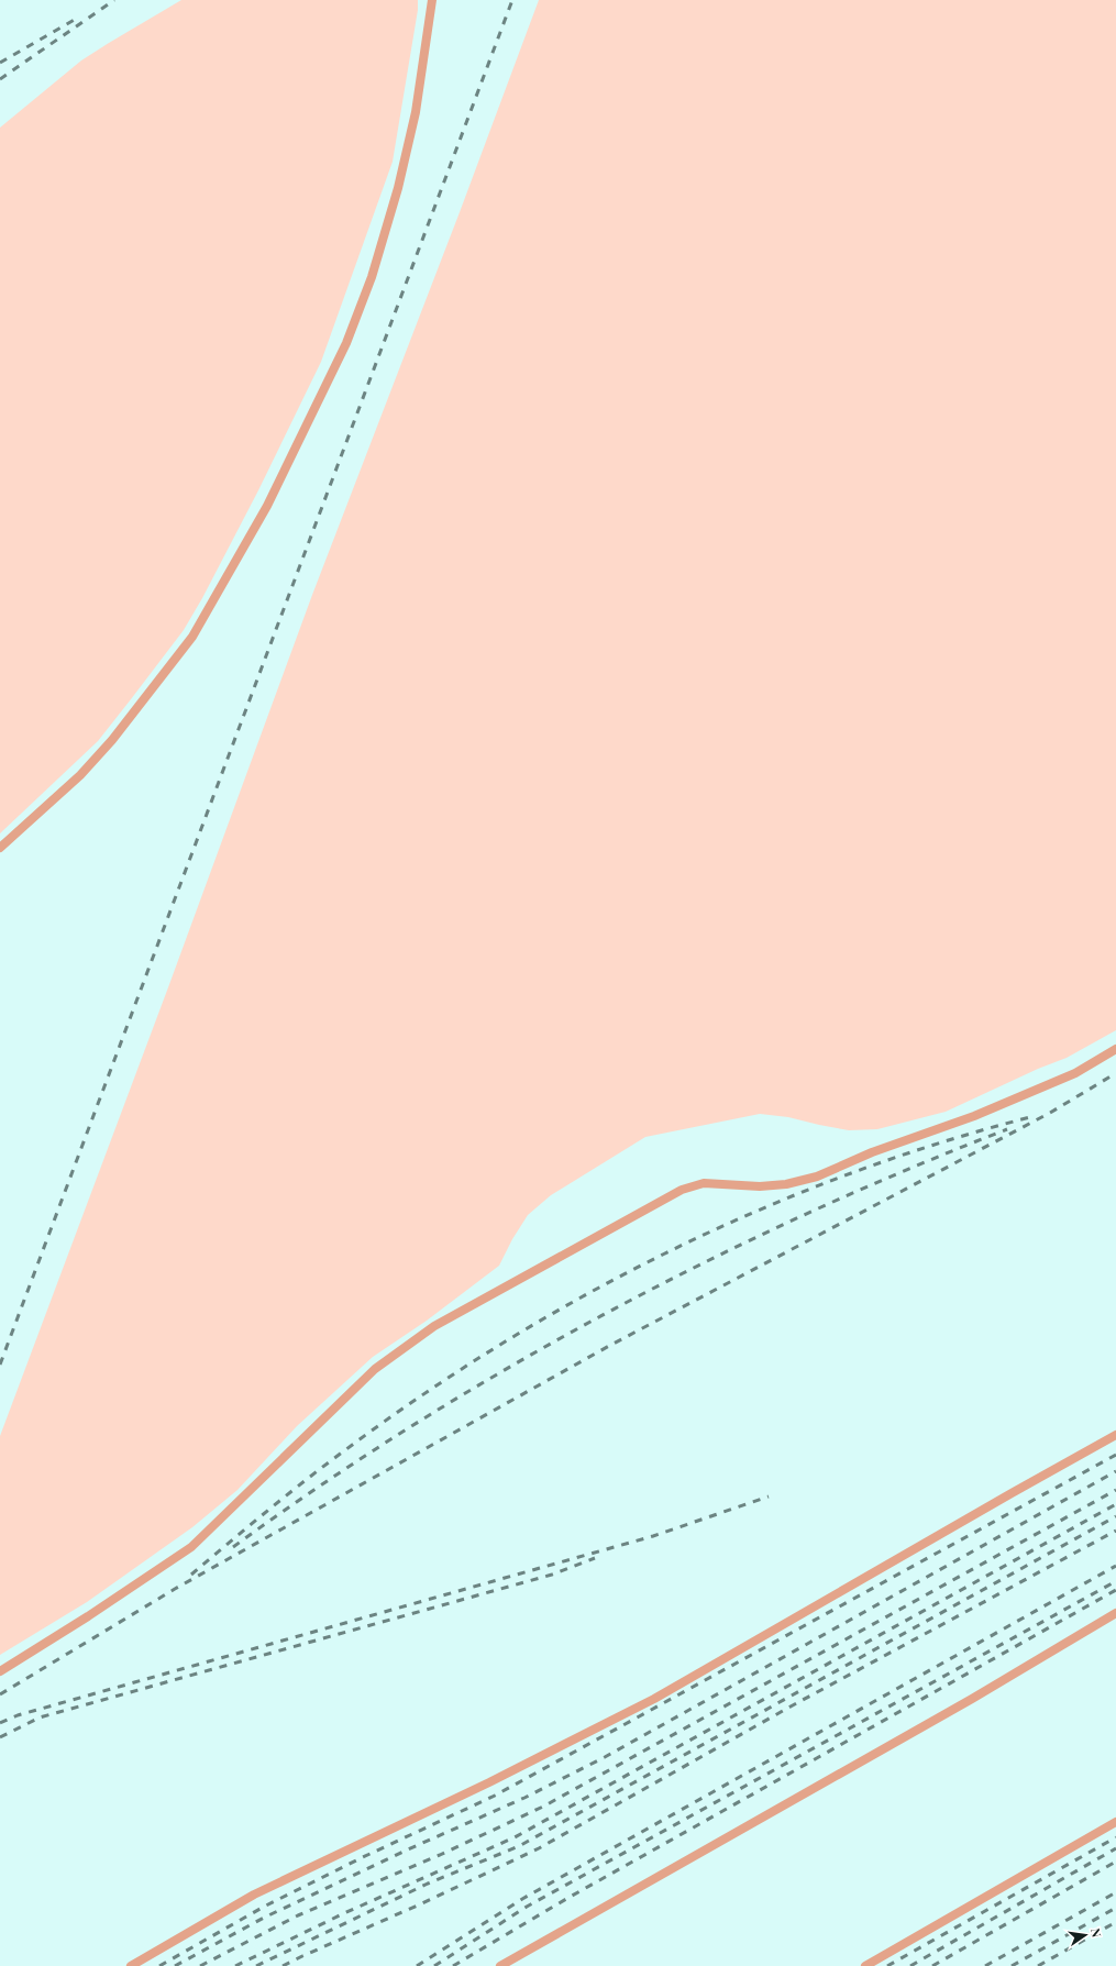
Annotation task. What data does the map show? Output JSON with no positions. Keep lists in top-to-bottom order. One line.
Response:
{"north":"right"}
